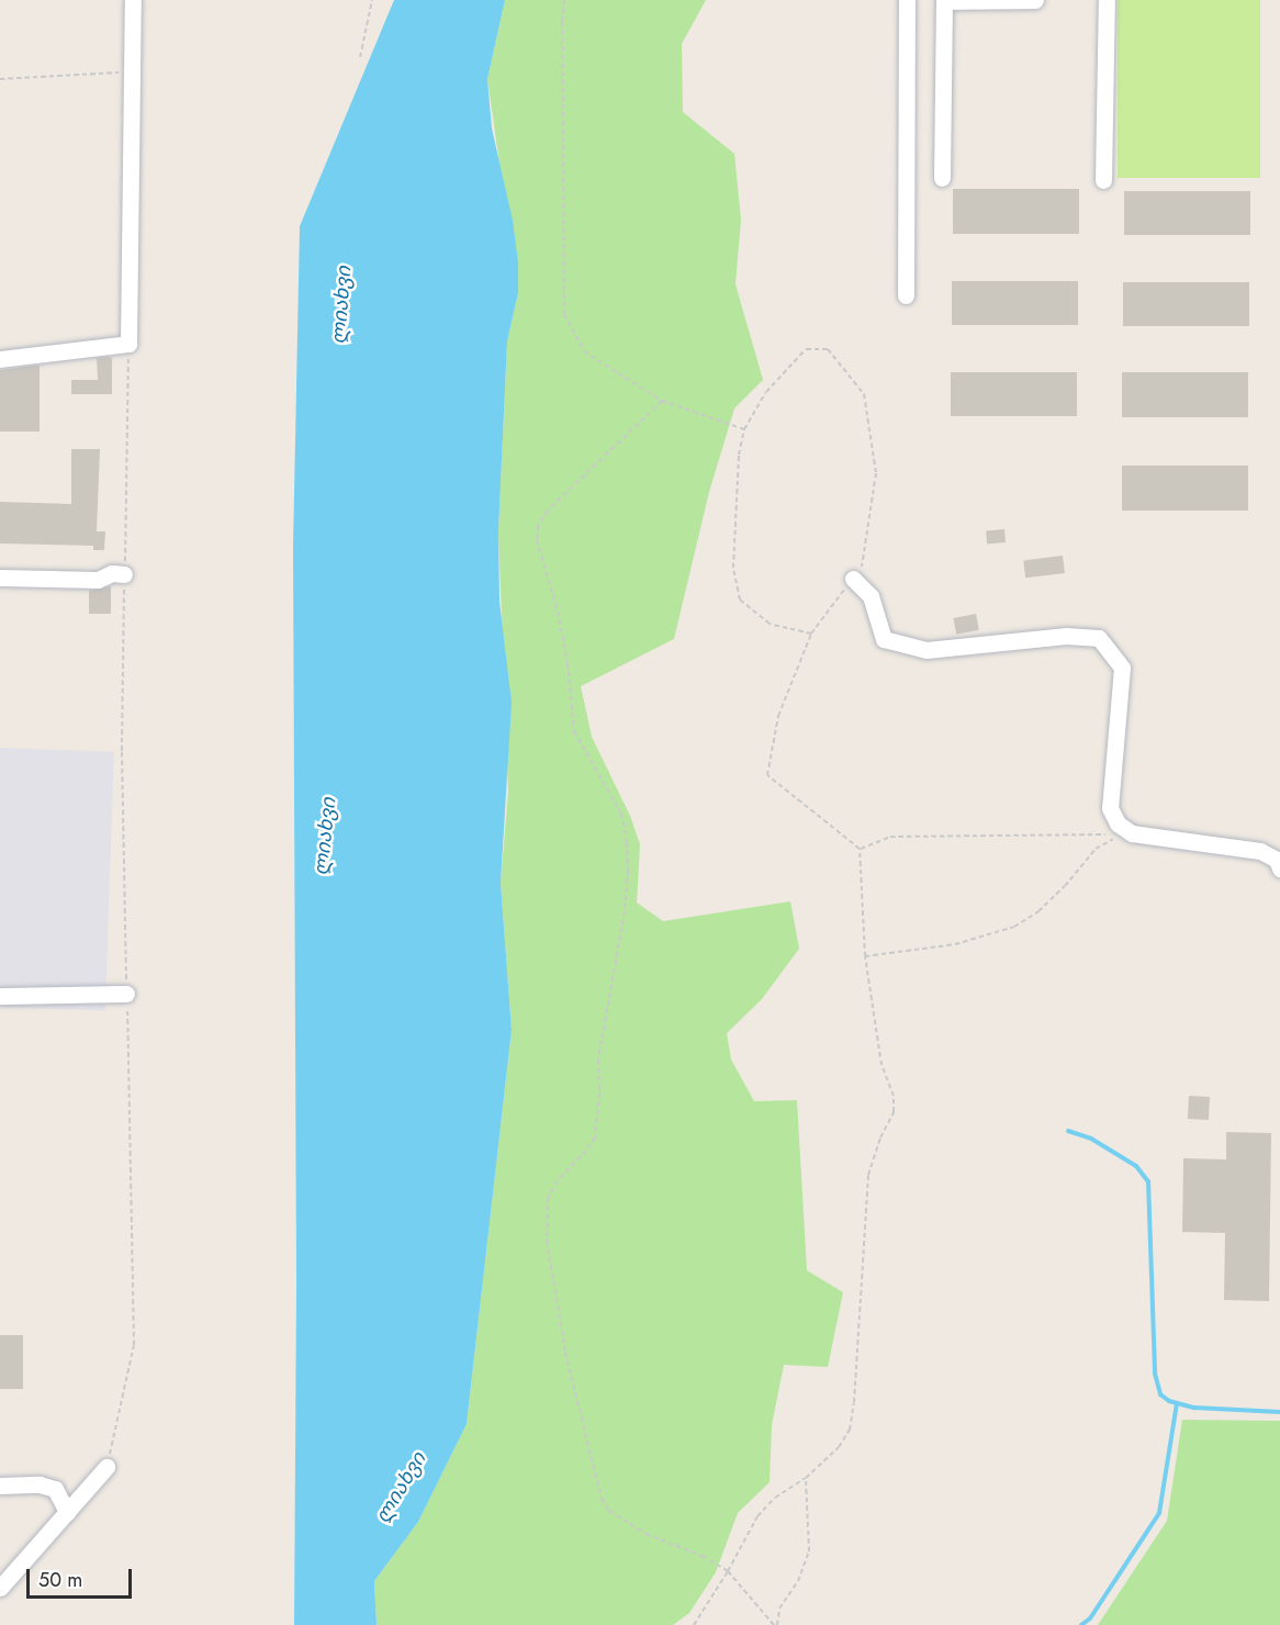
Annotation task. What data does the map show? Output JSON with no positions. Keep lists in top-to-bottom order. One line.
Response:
{"water":["ლიახვი"],"scale_bar":"50 m"}
